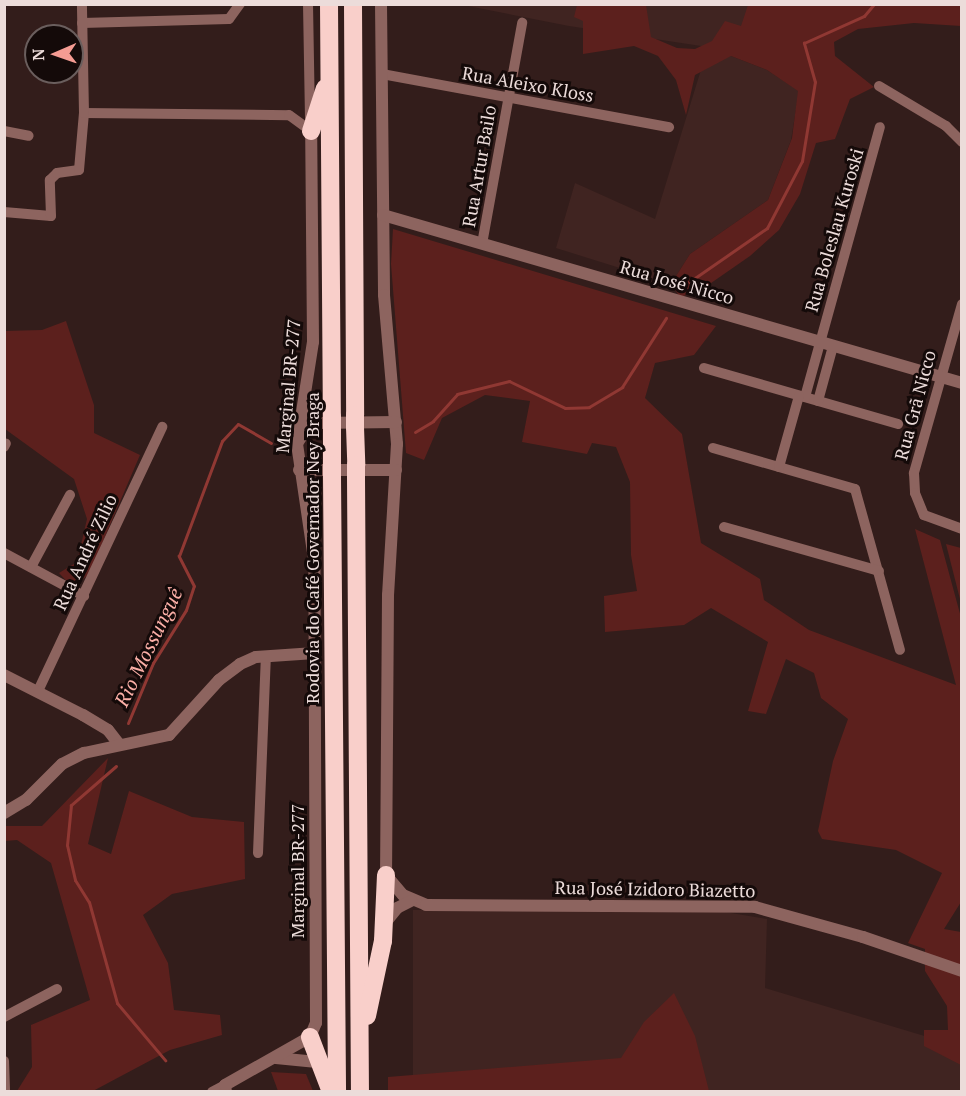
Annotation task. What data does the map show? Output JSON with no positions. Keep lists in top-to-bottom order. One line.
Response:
{"streets":{"highway":["Rodovia do Café Governador Ney Braga"],"street":["Rua Aleixo Kloss","Rua Artur Bailo","Rua Boleslau Kuroski","Rua José Nicco","Marginal BR-277","Rua Grã Nicco","Rua André Zilio","Rua José Izidoro Biazetto"]},"crossings":[["Rua Aleixo Kloss","Rua Artur Bailo"],["Rua Artur Bailo","Rua José Nicco"],["Rua Boleslau Kuroski","Rua José Nicco"],["Rua José Nicco","Rua Grã Nicco"]],"water":["Rio Mossunguê"],"north":"left"}
